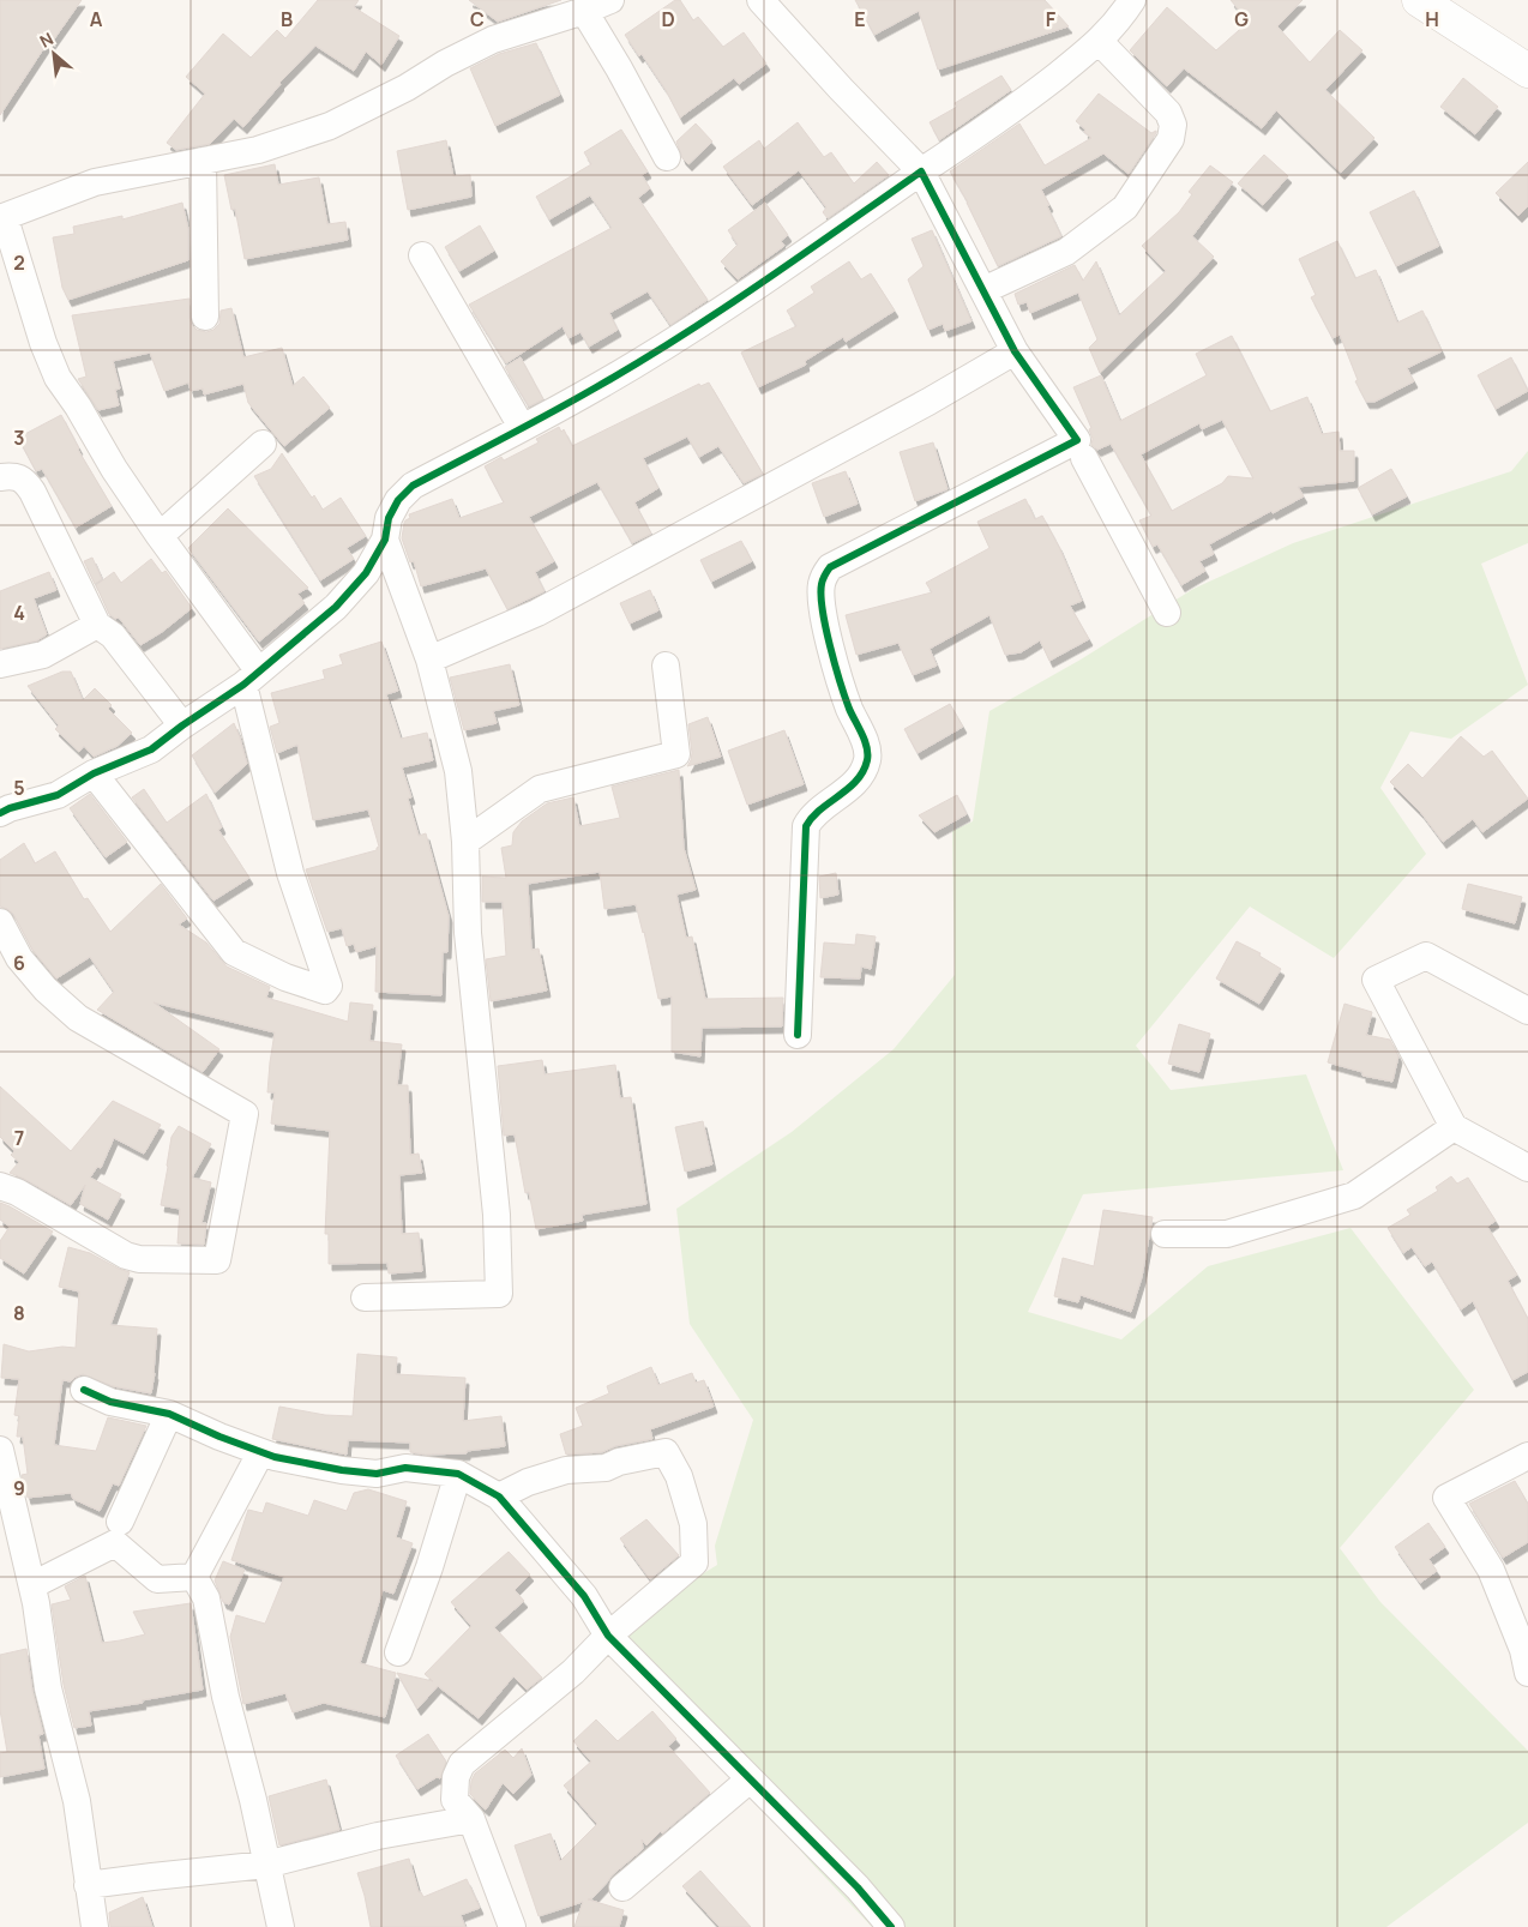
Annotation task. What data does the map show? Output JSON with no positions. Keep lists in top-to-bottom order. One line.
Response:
{"north":"top left","grid":{"columns":["A","B","C","D","E","F","G","H"],"rows":["2","3","4","5","6","7","8","9"]}}
